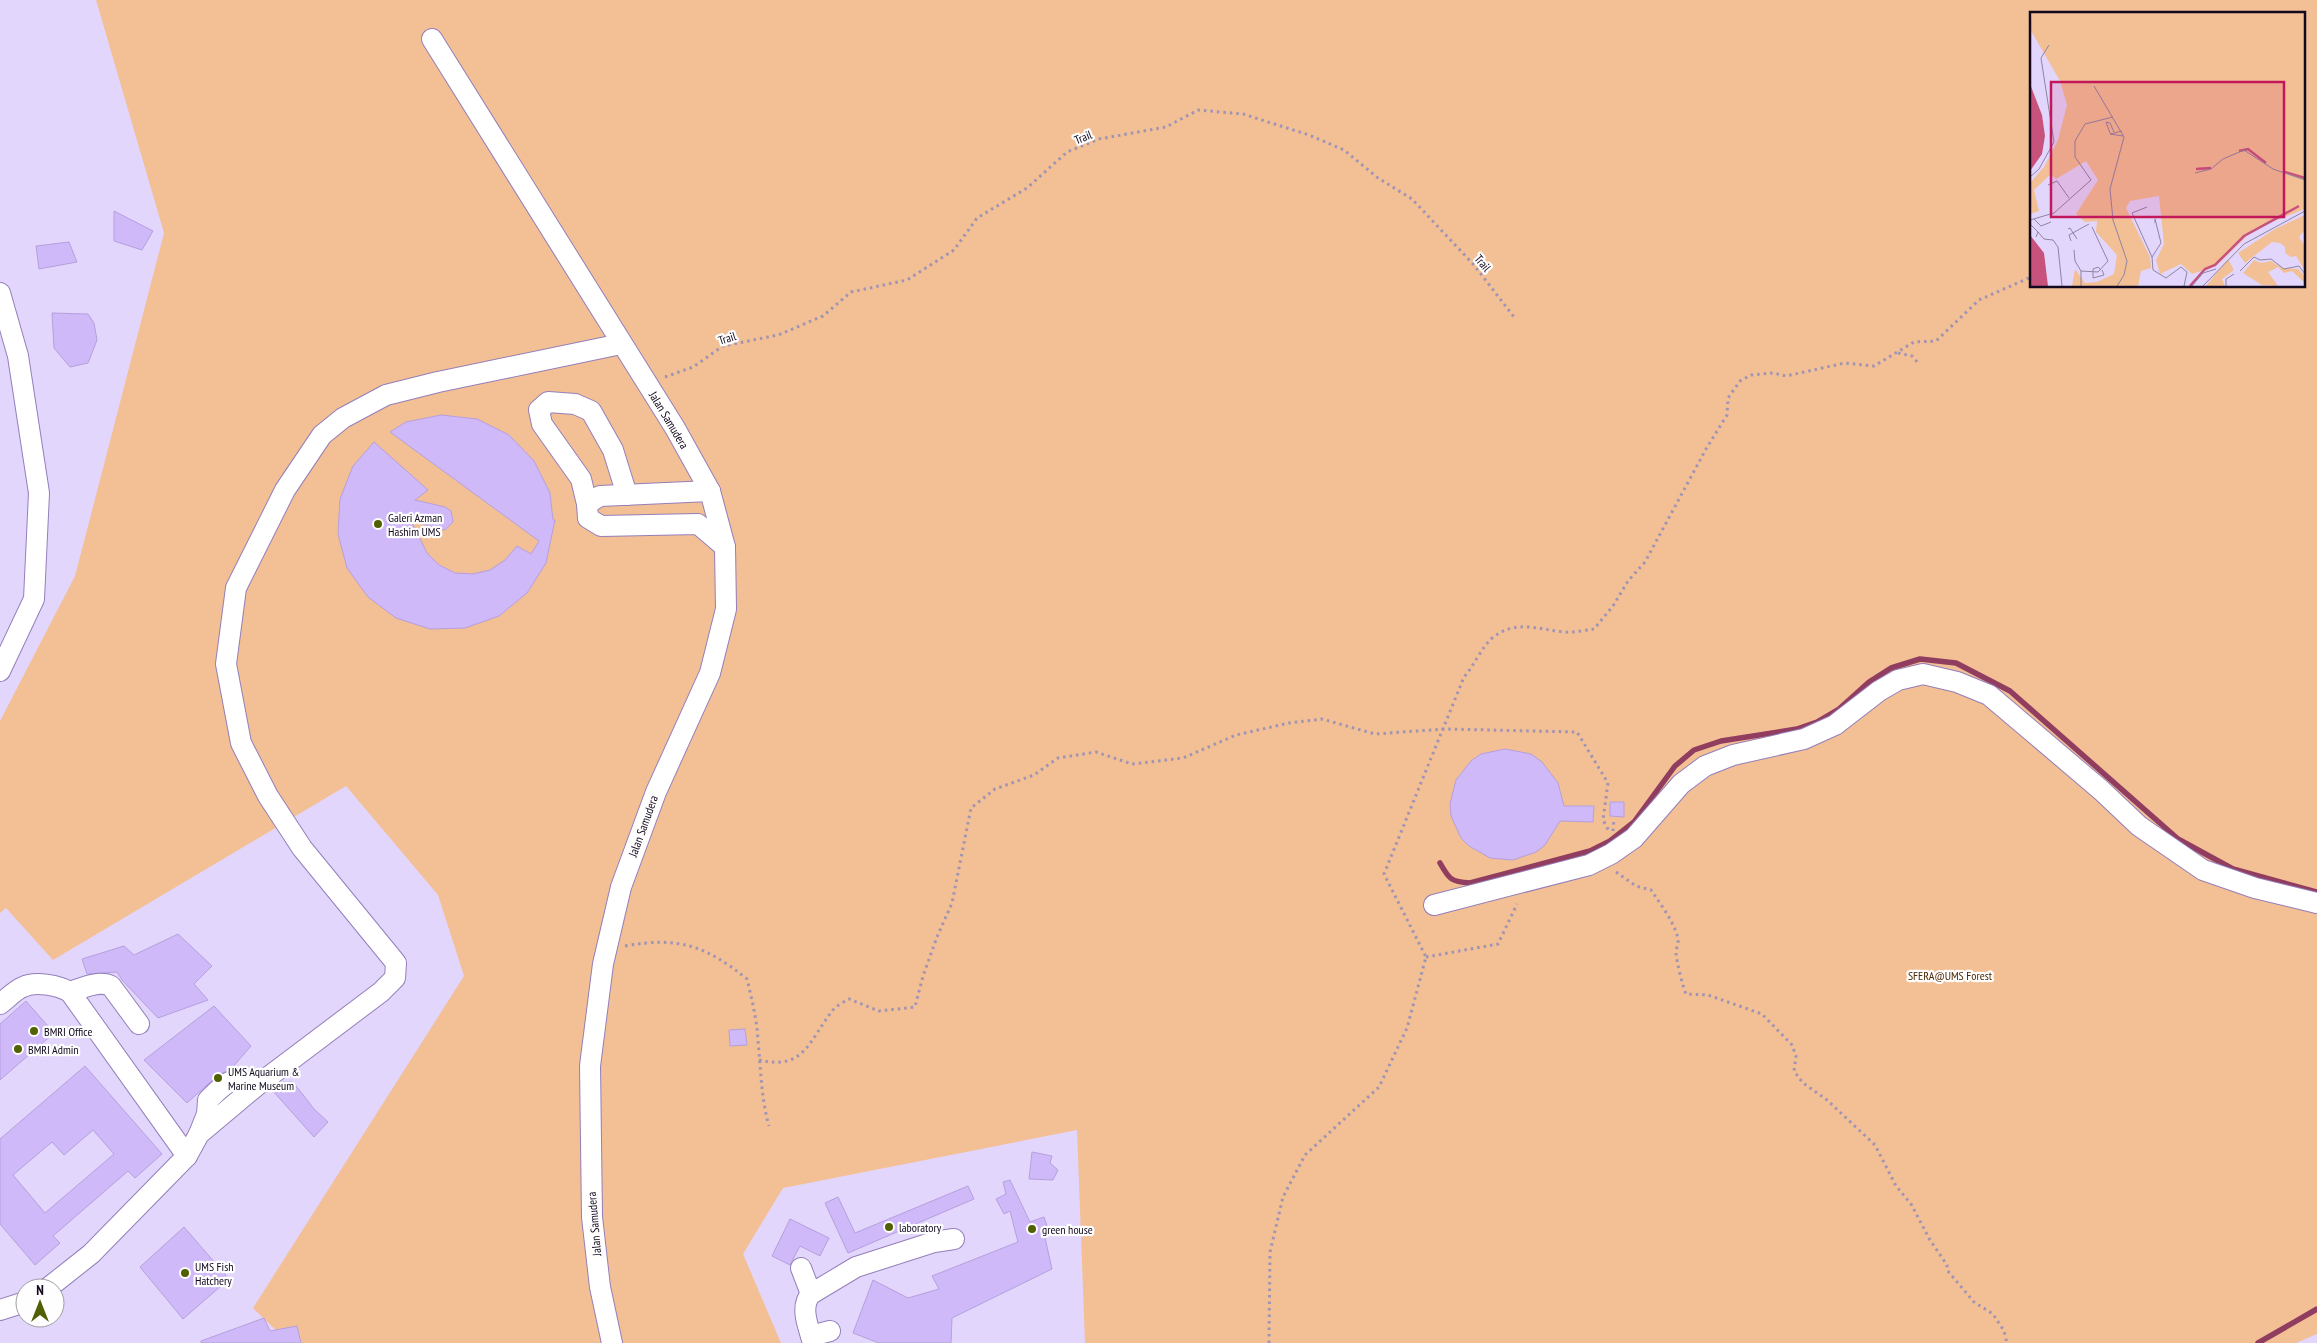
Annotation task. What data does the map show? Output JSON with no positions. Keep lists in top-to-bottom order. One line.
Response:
{"streets":{"street":["Jalan Samudera"],"path":["Trail"]},"crossings":[["Trail","Jalan Samudera"]],"parks":["SFERA@UMS Forest"],"places":["Galeri Azman Hashim UMS","BMRI Office","BMRI Admin","UMS Aquarium & Marine Museum","laboratory","green house","UMS Fish Hatchery"],"north":"top"}
